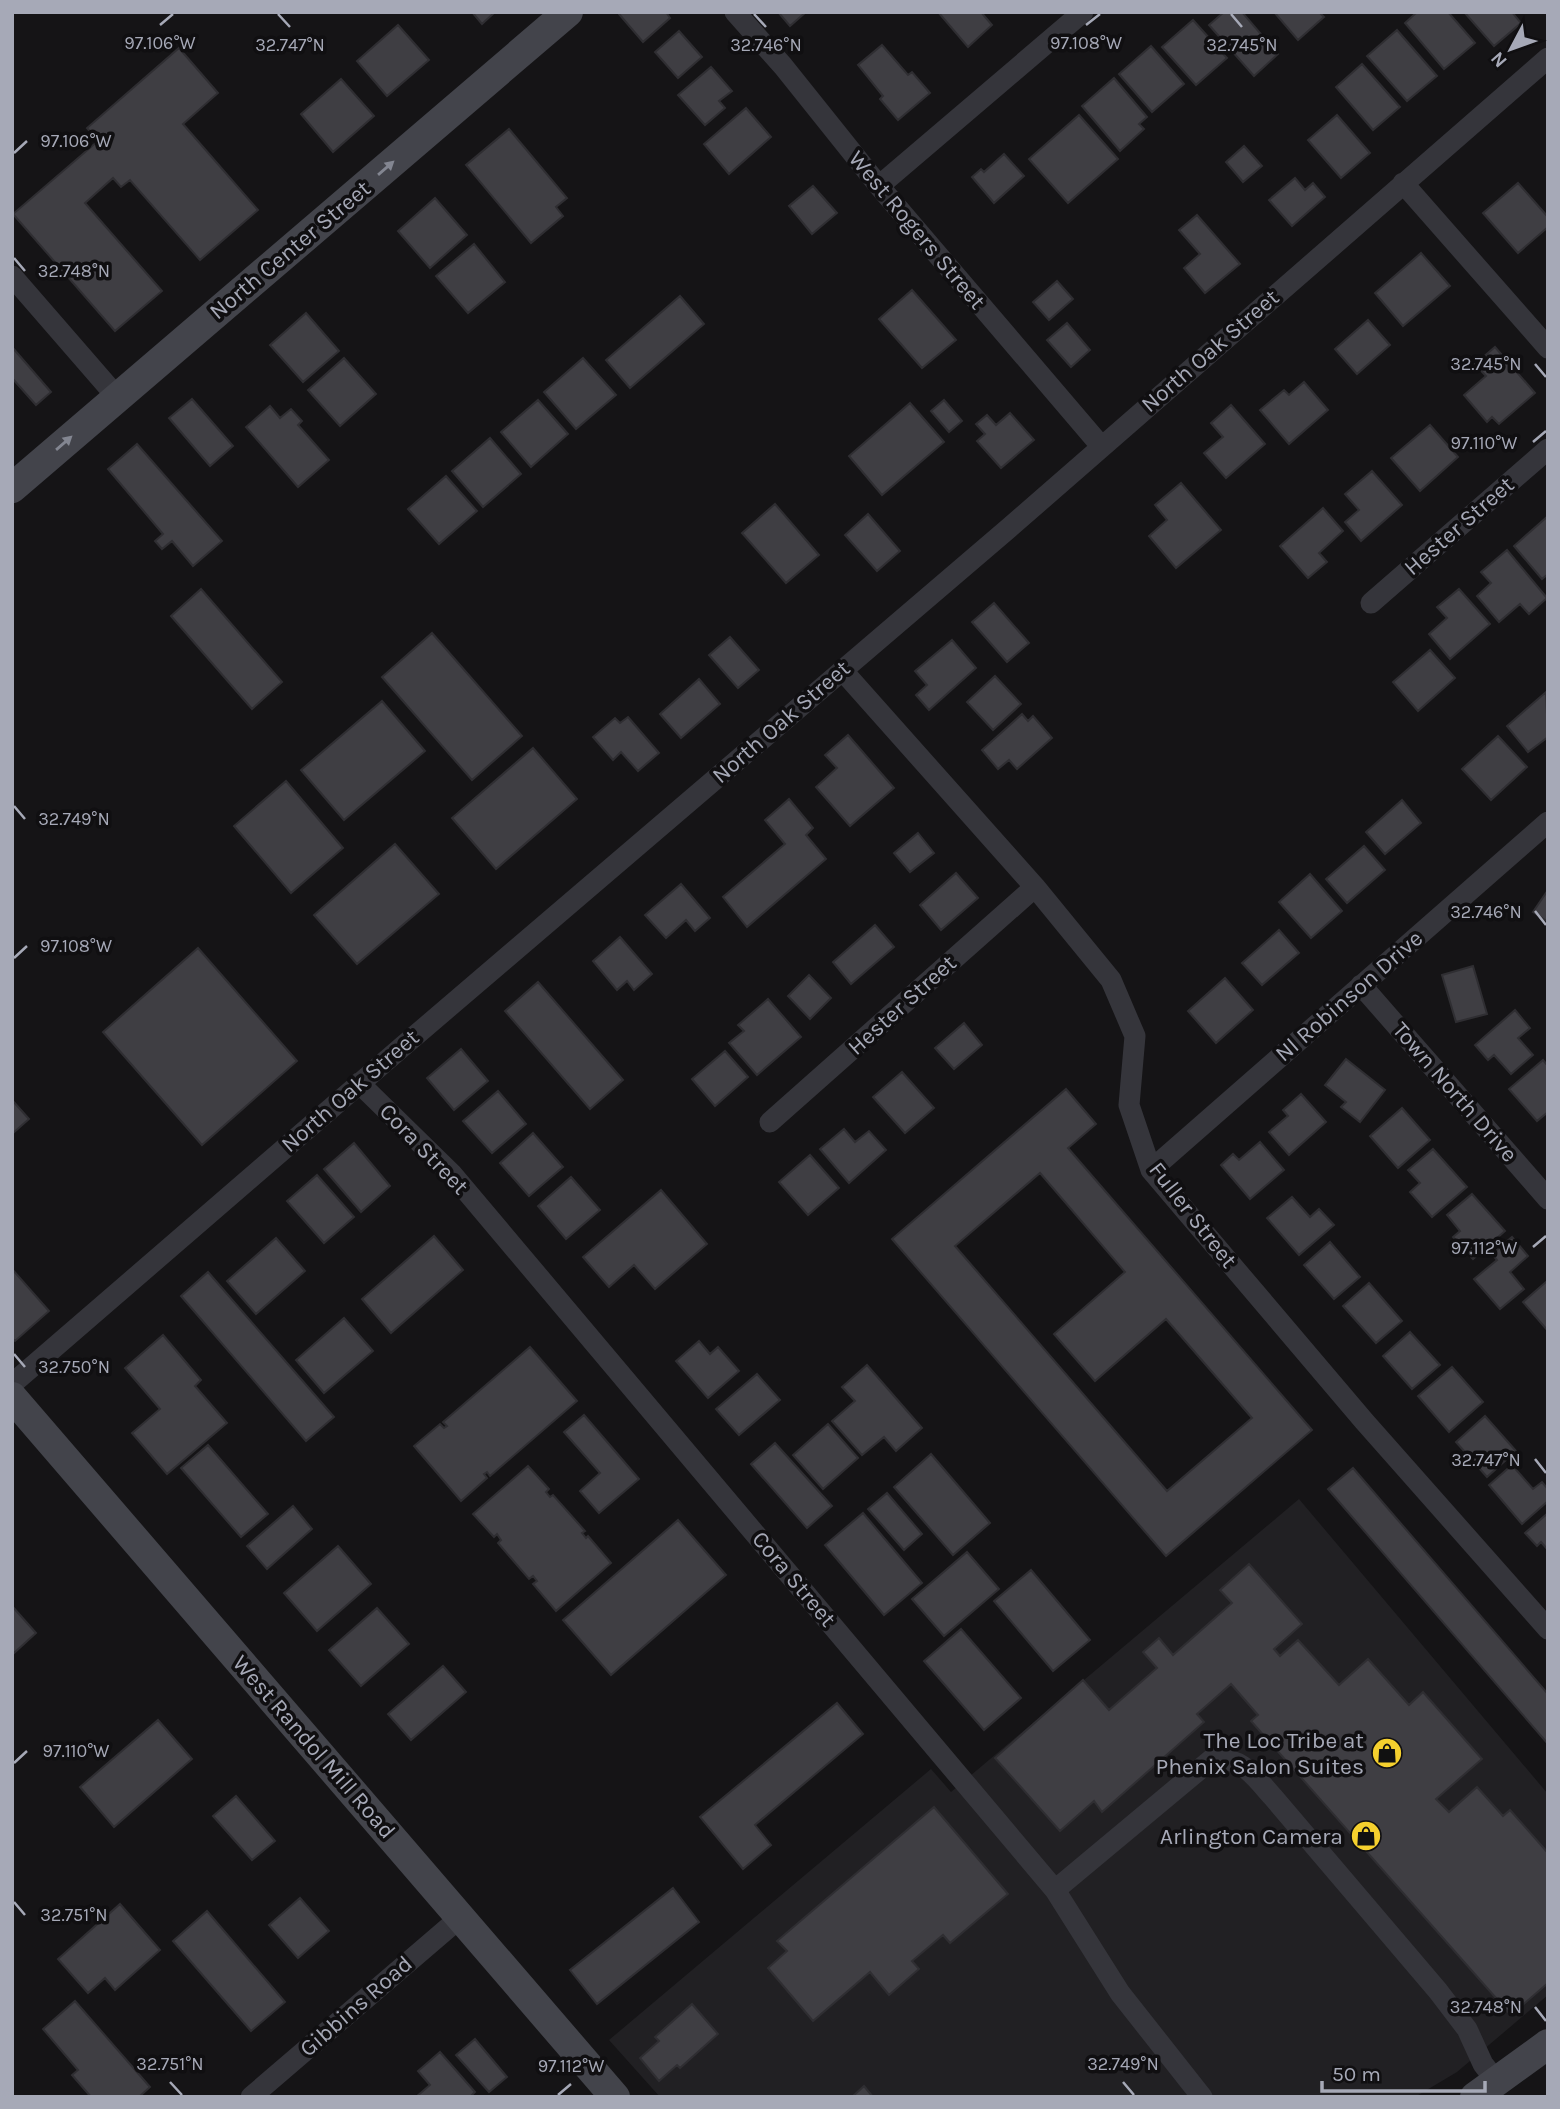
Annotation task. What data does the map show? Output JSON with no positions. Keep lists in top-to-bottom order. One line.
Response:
{"streets":{"main road":["North Center Street","West Randol Mill Road"],"street":["West Rogers Street","North Oak Street","Hester Street","Nl Robinson Drive","Town North Drive","Cora Street","Fuller Street","Gibbins Road"]},"crossings":[["West Rogers Street","North Oak Street"],["North Oak Street","Cora Street"],["North Oak Street","Fuller Street"],["Hester Street","Fuller Street"],["Nl Robinson Drive","Town North Drive"],["Nl Robinson Drive","Fuller Street"],["West Randol Mill Road","Gibbins Road"]],"one_way":["North Center Street"],"places":{"shop":["The Loc Tribe at Phenix Salon Suites","Arlington Camera"]},"scale_bar":"50 m","north":"bottom left","coordinates":["97.106°W","97.108°W","32.746°N","32.745°N","32.747°N","32.748°N","97.110°W","32.749°N","97.112°W","32.750°N","32.751°N"]}
